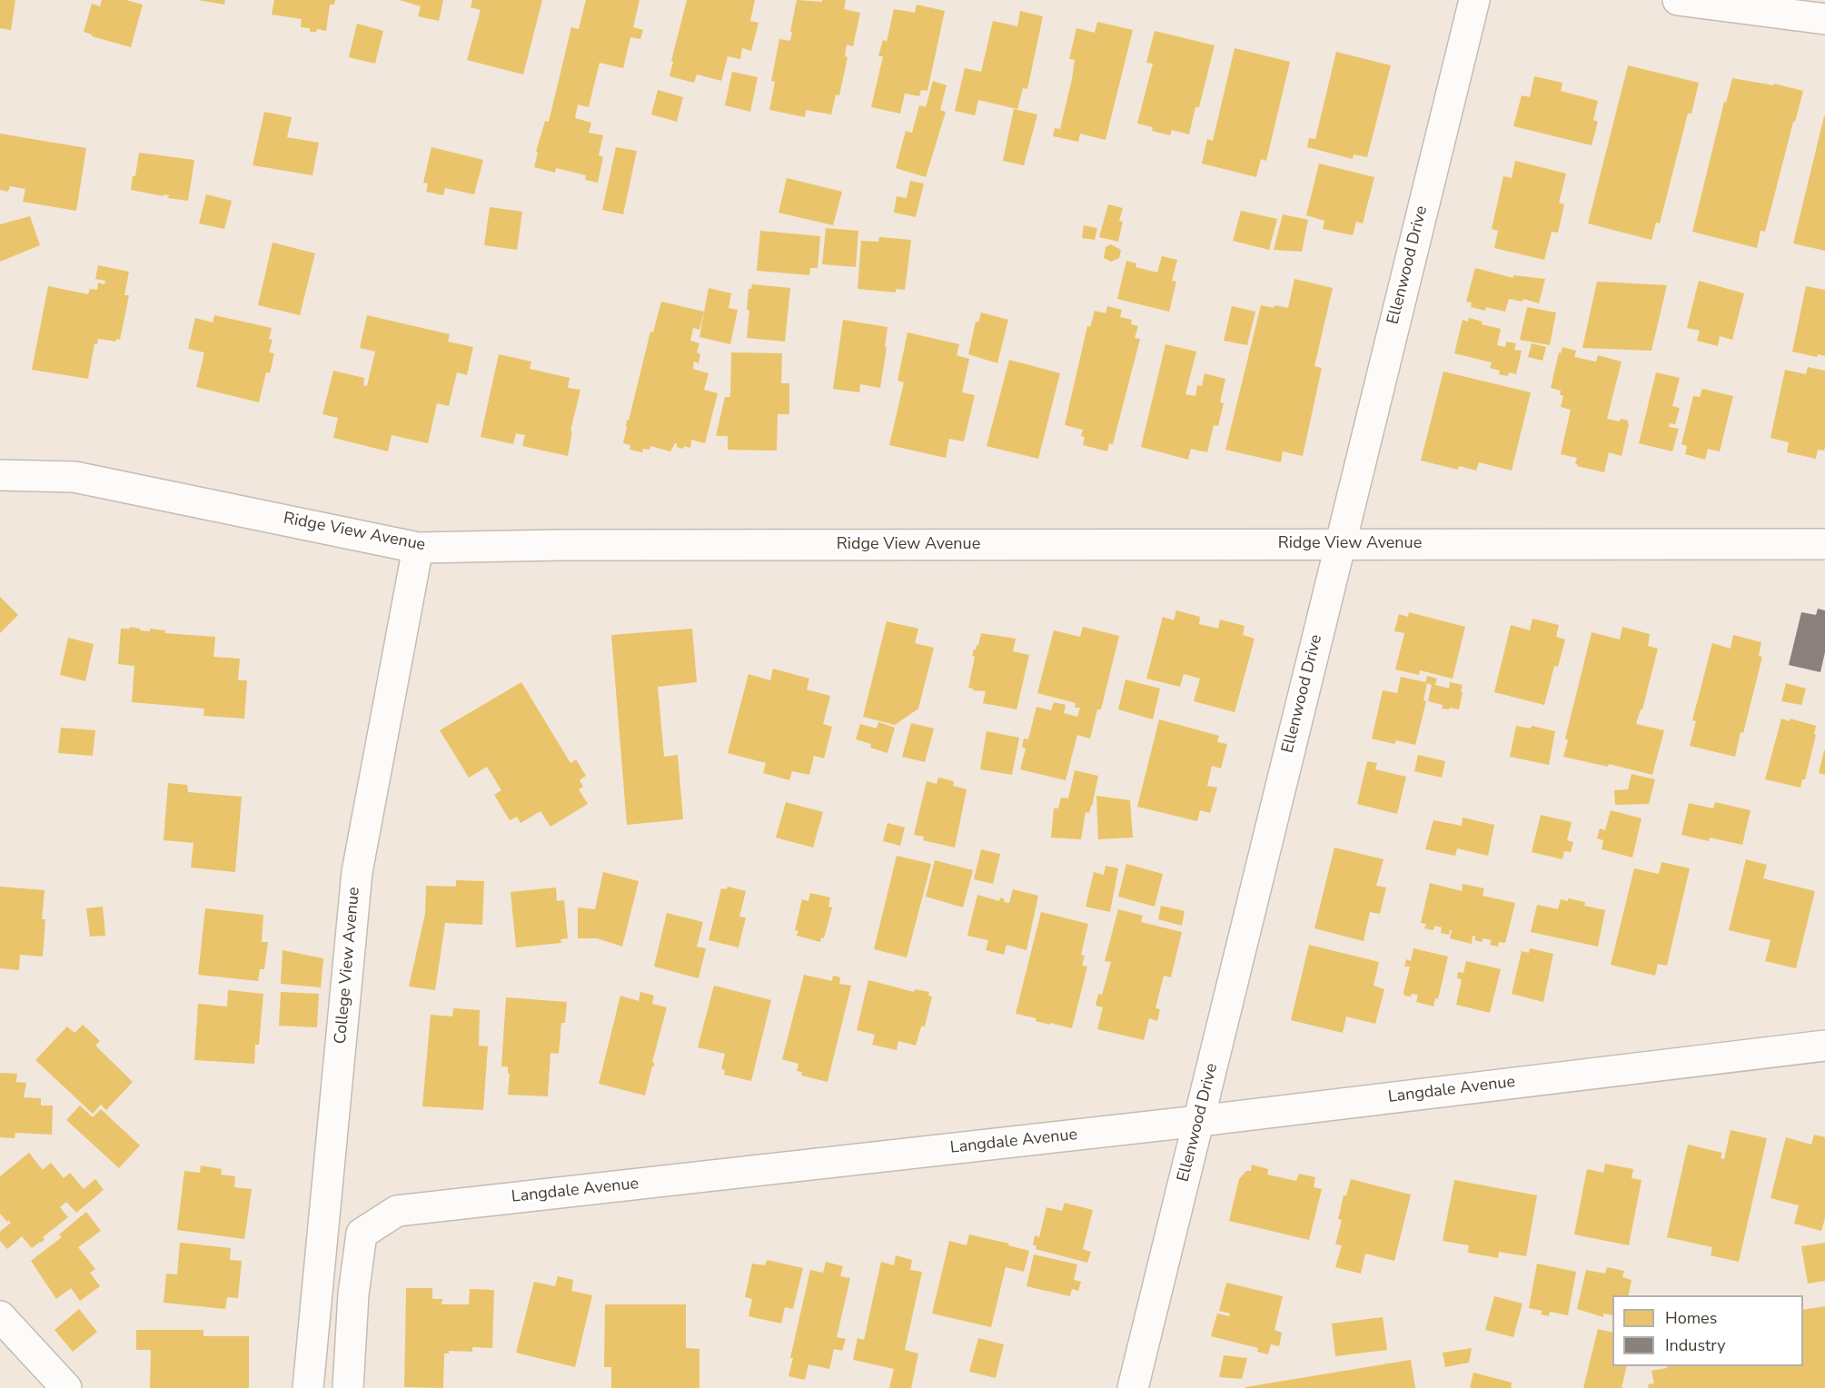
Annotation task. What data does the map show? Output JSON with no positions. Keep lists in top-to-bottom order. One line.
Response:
{"streets":{"street":["Ellenwood Drive","Ridge View Avenue","College View Avenue","Langdale Avenue"]},"crossings":[["Ellenwood Drive","Ridge View Avenue"],["Ellenwood Drive","Langdale Avenue"],["Ridge View Avenue","College View Avenue"]],"legend":["Homes","Industry"]}
